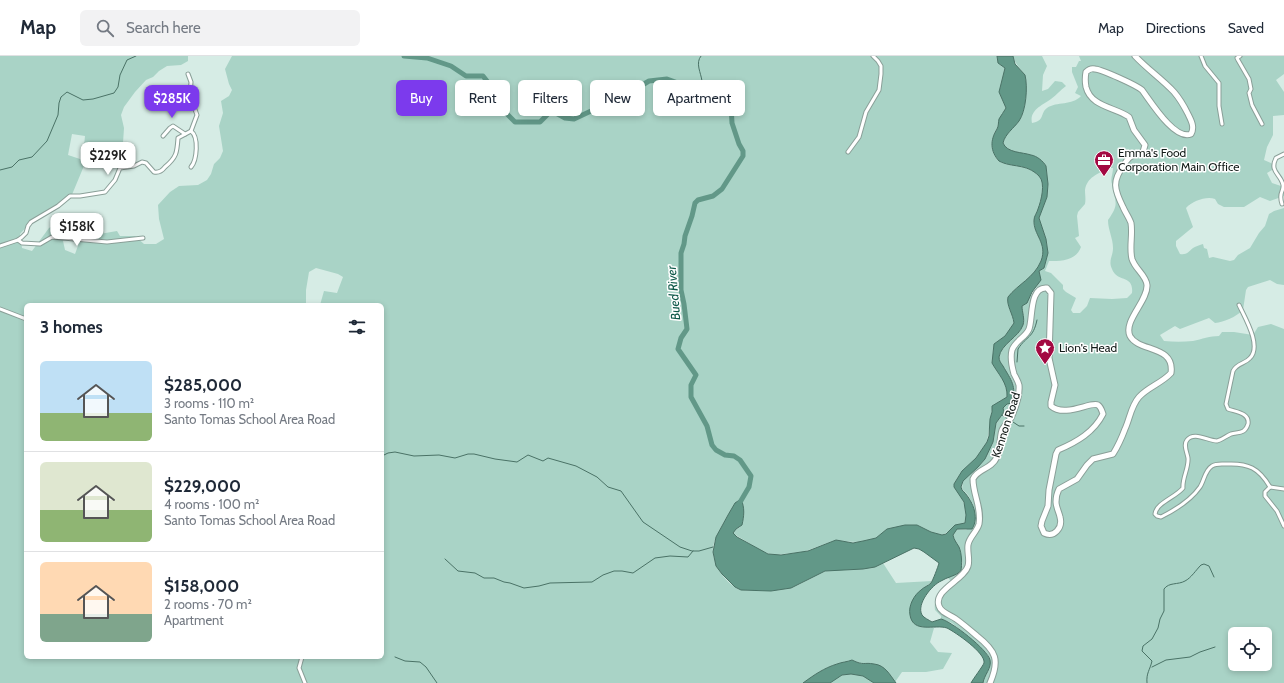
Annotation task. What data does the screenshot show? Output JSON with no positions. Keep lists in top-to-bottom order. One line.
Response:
{"streets":{"highway":["Kennon Road"]},"water":["Bued River"],"places":{"office":["Emma's Food Corporation Main Office"],"place":["Lion's Head"]},"page":{"header":"Map","search":"Search here","nav":["Map","Directions","Saved"],"chip":["Buy","Rent","Filters","New","Apartment"],"price":["$285K","$229K","$158K"],"heading":"3 homes","list":[{"name":"$285,000","note":"3 rooms · 110 m² · Santo Tomas School Area Road"},{"name":"$229,000","note":"4 rooms · 100 m² · Santo Tomas School Area Road"},{"name":"$158,000","note":"2 rooms · 70 m² · Apartment"}]}}
